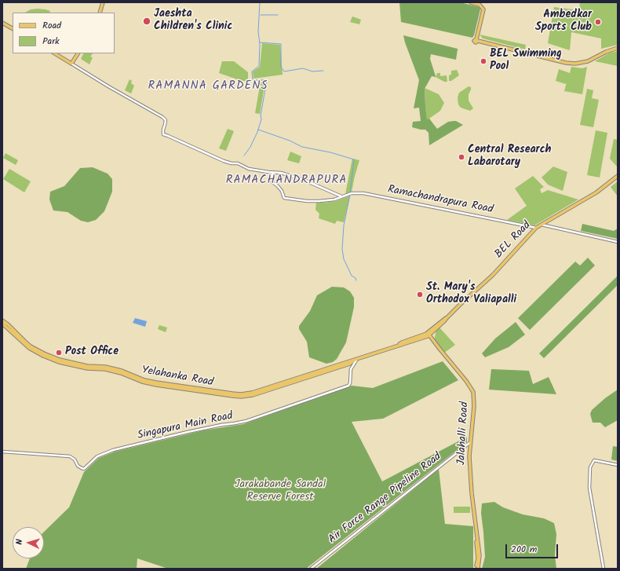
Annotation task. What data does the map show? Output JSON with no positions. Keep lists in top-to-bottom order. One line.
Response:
{"streets":{"main road":["BEL Road","Yelahanka Road","Jalahalli Road"],"street":["Ramachandrapura Road","Singapura Main Road","Air Force Range Pipeline Road"]},"crossings":[["Ramachandrapura Road","BEL Road"],["BEL Road","Yelahanka Road"],["BEL Road","Jalahalli Road"],["Yelahanka Road","Singapura Main Road"],["Jalahalli Road","Air Force Range Pipeline Road"]],"districts":["RAMANNA GARDENS","RAMACHANDRAPURA"],"parks":["Jarakabande Sandal Reserve Forest"],"places":["Jaeshta Children's Clinic","Ambedkar Sports Club","BEL Swimming Pool","Central Research Labarotary","St. Mary's Orthodox Valiapalli","Post Office"],"legend":["Road","Park"],"scale_bar":"200 m","north":"left"}
